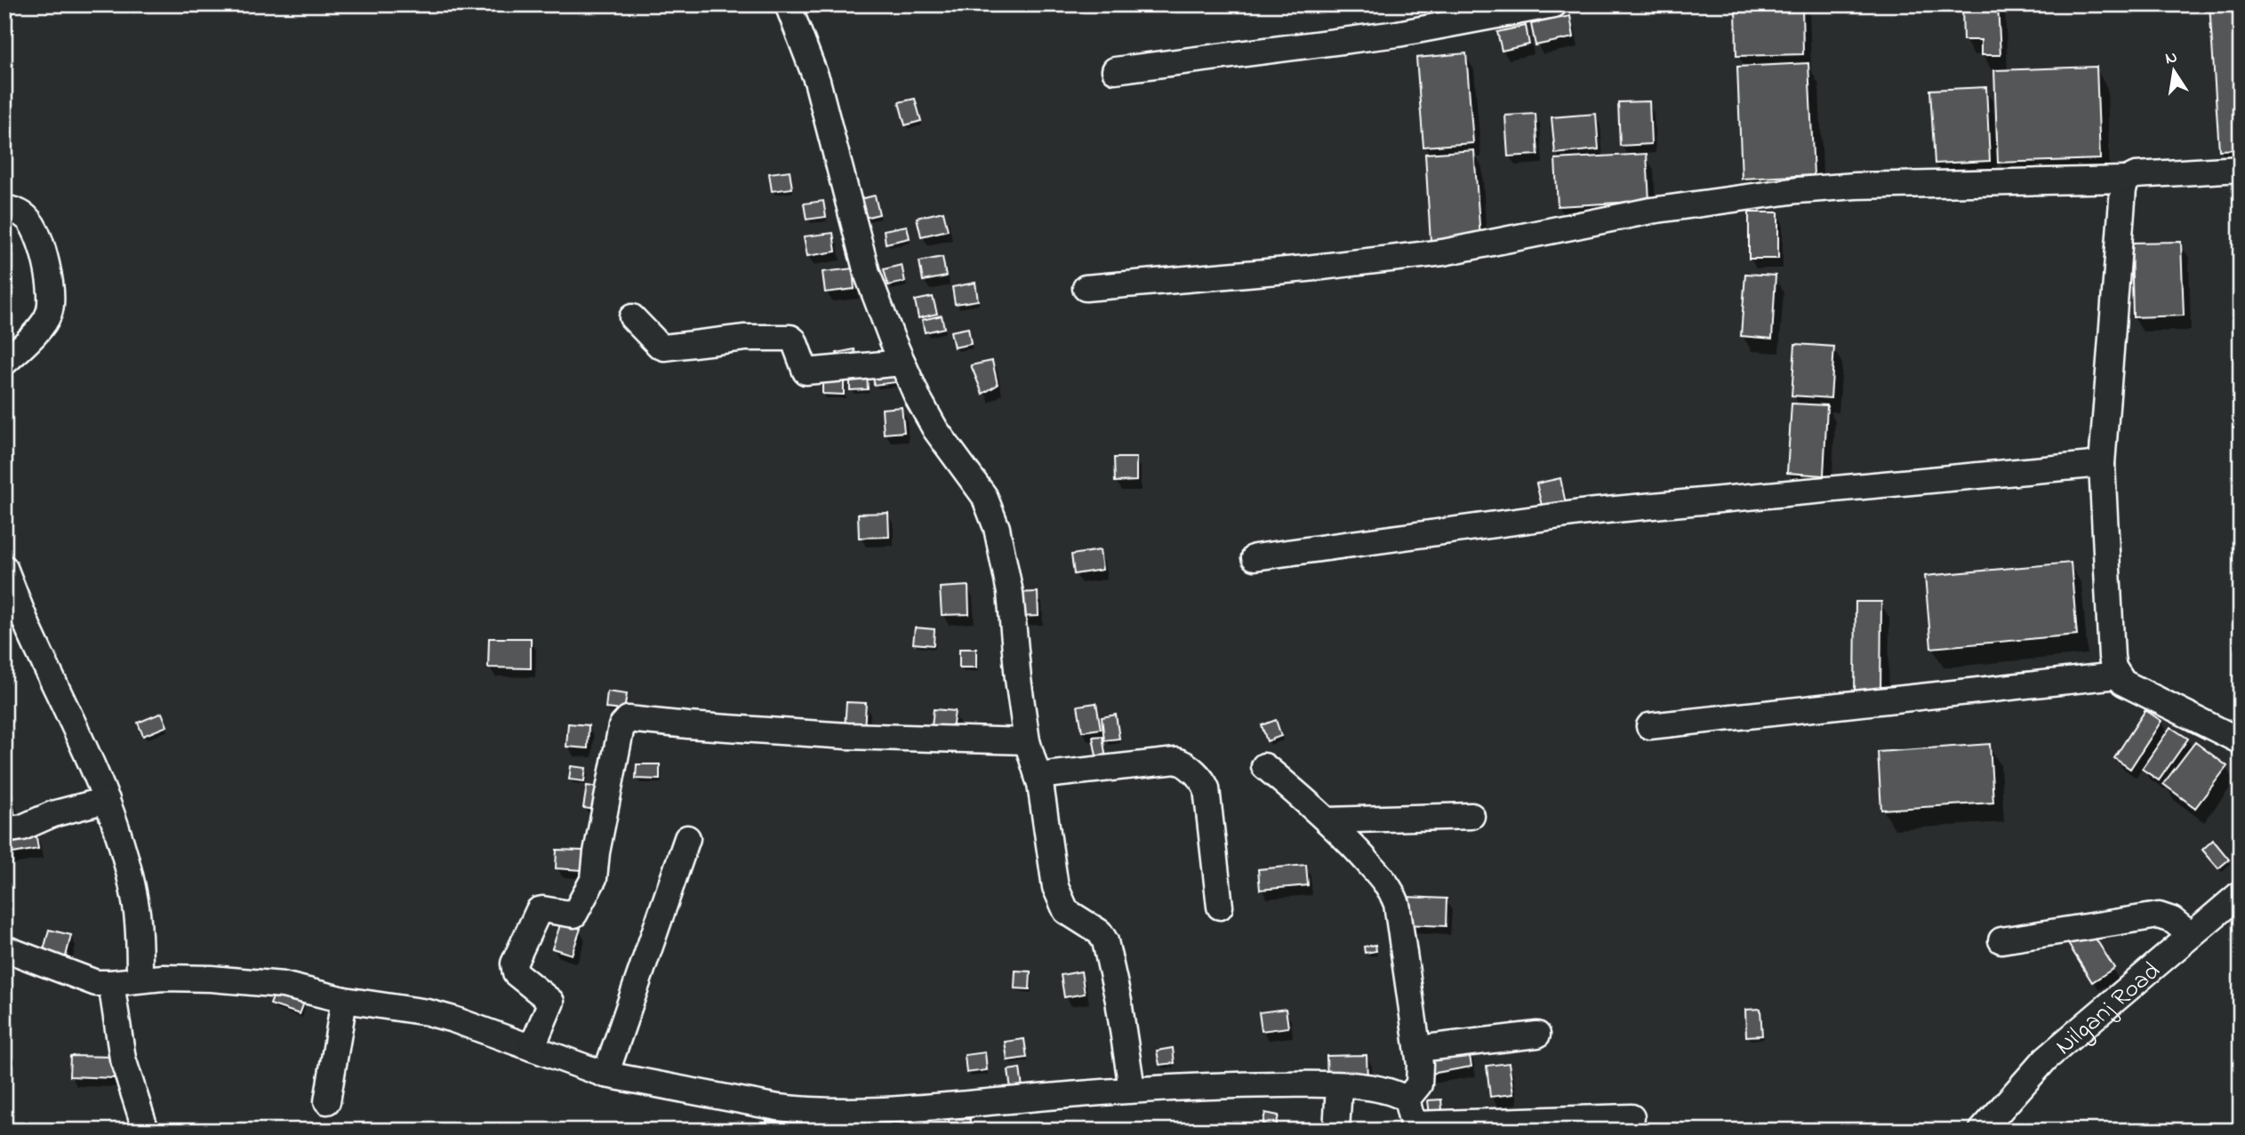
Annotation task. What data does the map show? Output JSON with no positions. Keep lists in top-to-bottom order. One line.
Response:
{"streets":{"street":["Nilganj Road"]},"north":"top"}
